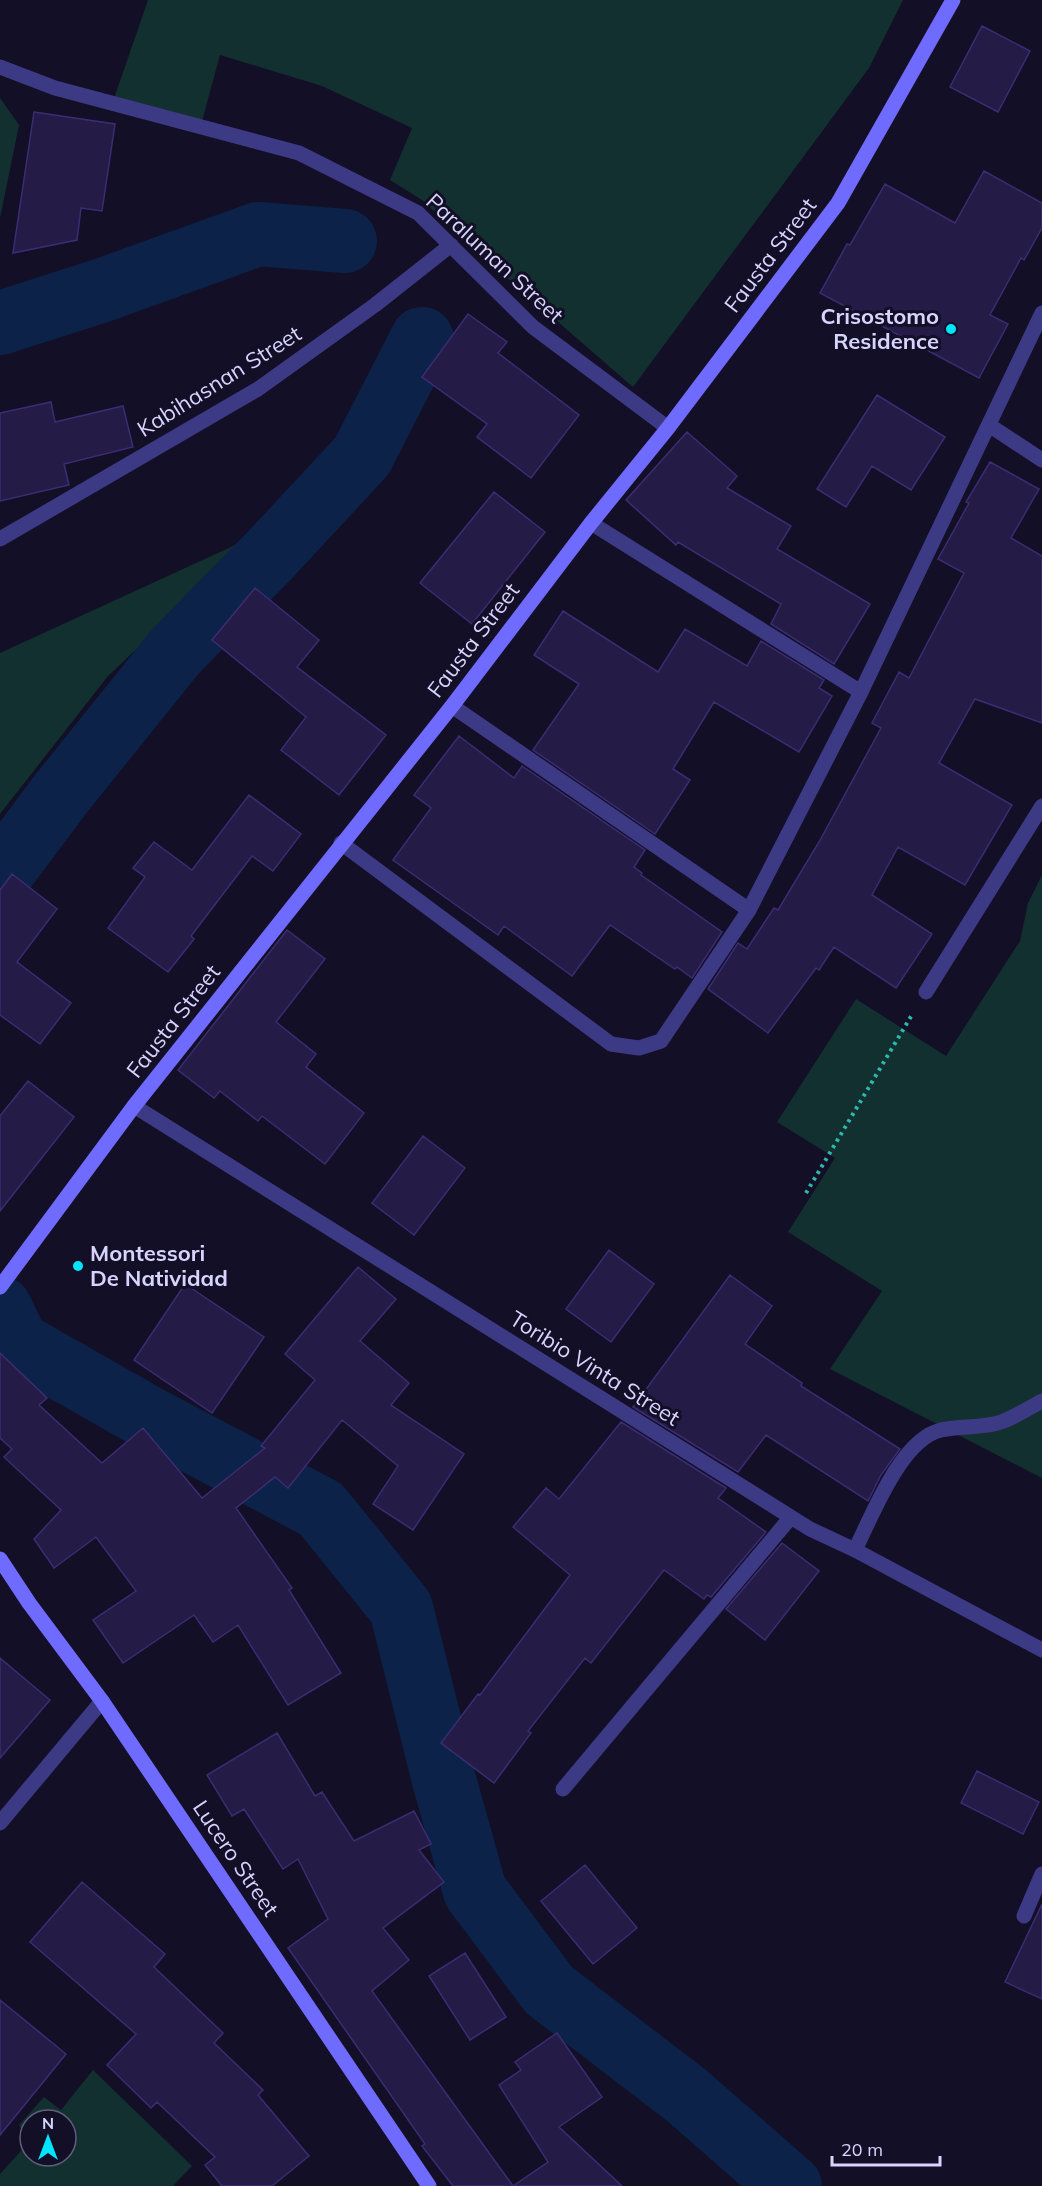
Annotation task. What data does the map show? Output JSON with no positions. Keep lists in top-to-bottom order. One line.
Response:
{"streets":{"street":["Fausta Street","Paraluman Street","Kabihasnan Street","Toribio Vinta Street","Lucero Street"]},"crossings":[["Fausta Street","Paraluman Street"],["Fausta Street","Toribio Vinta Street"],["Paraluman Street","Kabihasnan Street"]],"places":["Crisostomo Residence","Montessori De Natividad"],"scale_bar":"20 m","north":"top"}
